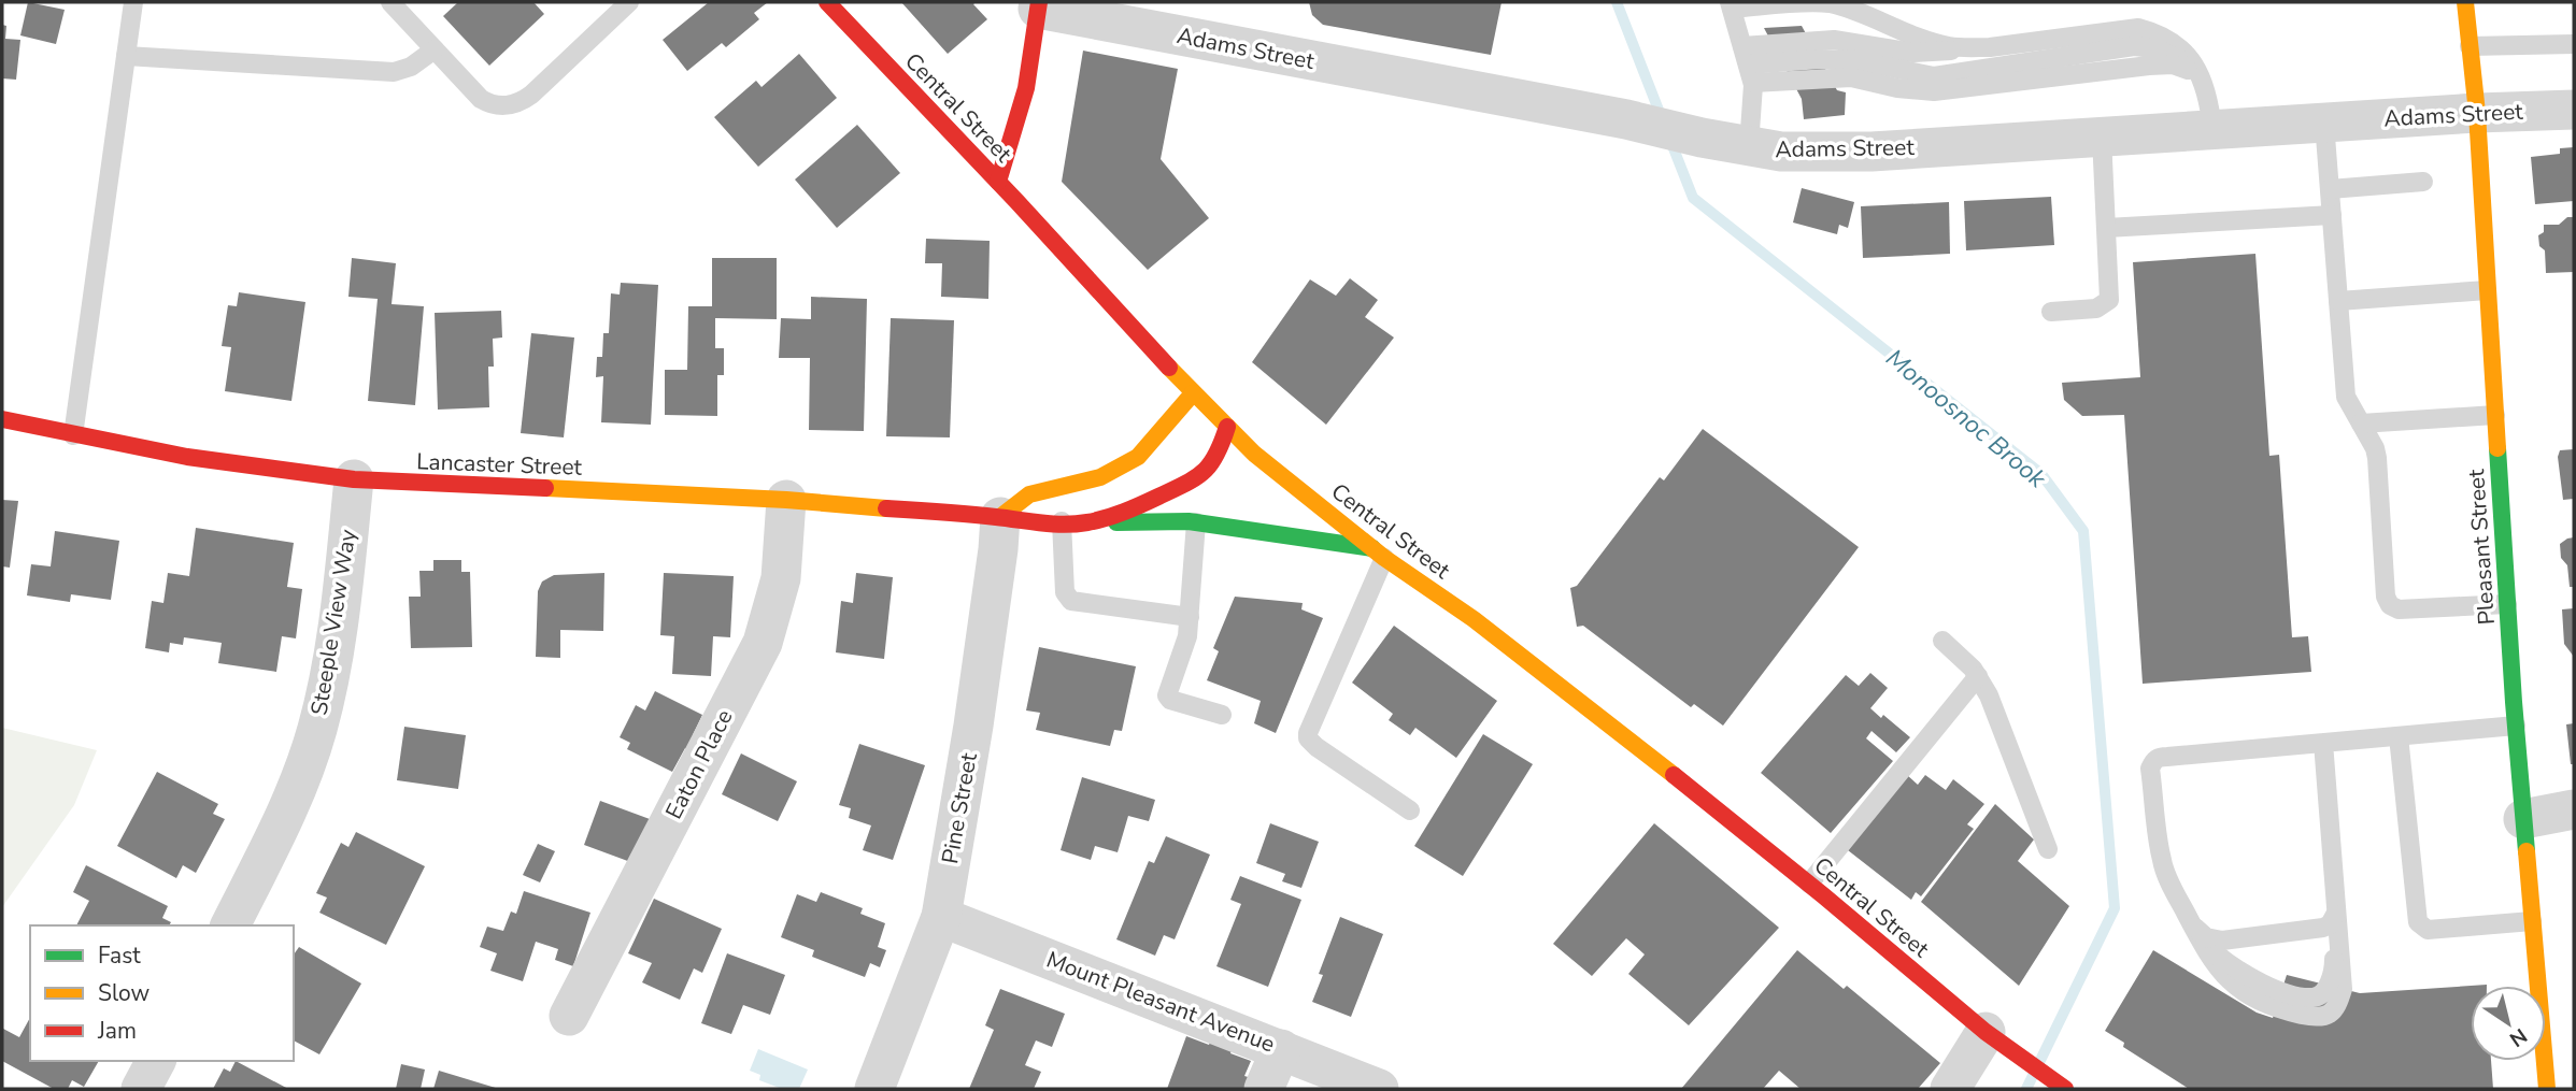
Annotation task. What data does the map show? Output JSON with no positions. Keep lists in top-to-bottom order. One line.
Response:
{"streets":{"main road":["Central Street","Lancaster Street","Pleasant Street"],"street":["Adams Street","Steeple View Way","Eaton Place","Pine Street","Mount Pleasant Avenue"]},"crossings":[["Adams Street","Pleasant Street"],["Central Street","Lancaster Street"],["Lancaster Street","Steeple View Way"],["Lancaster Street","Eaton Place"],["Lancaster Street","Pine Street"],["Pine Street","Mount Pleasant Avenue"]],"water":["Monoosnoc Brook"],"legend":["Fast","Slow","Jam"],"north":"bottom right"}
